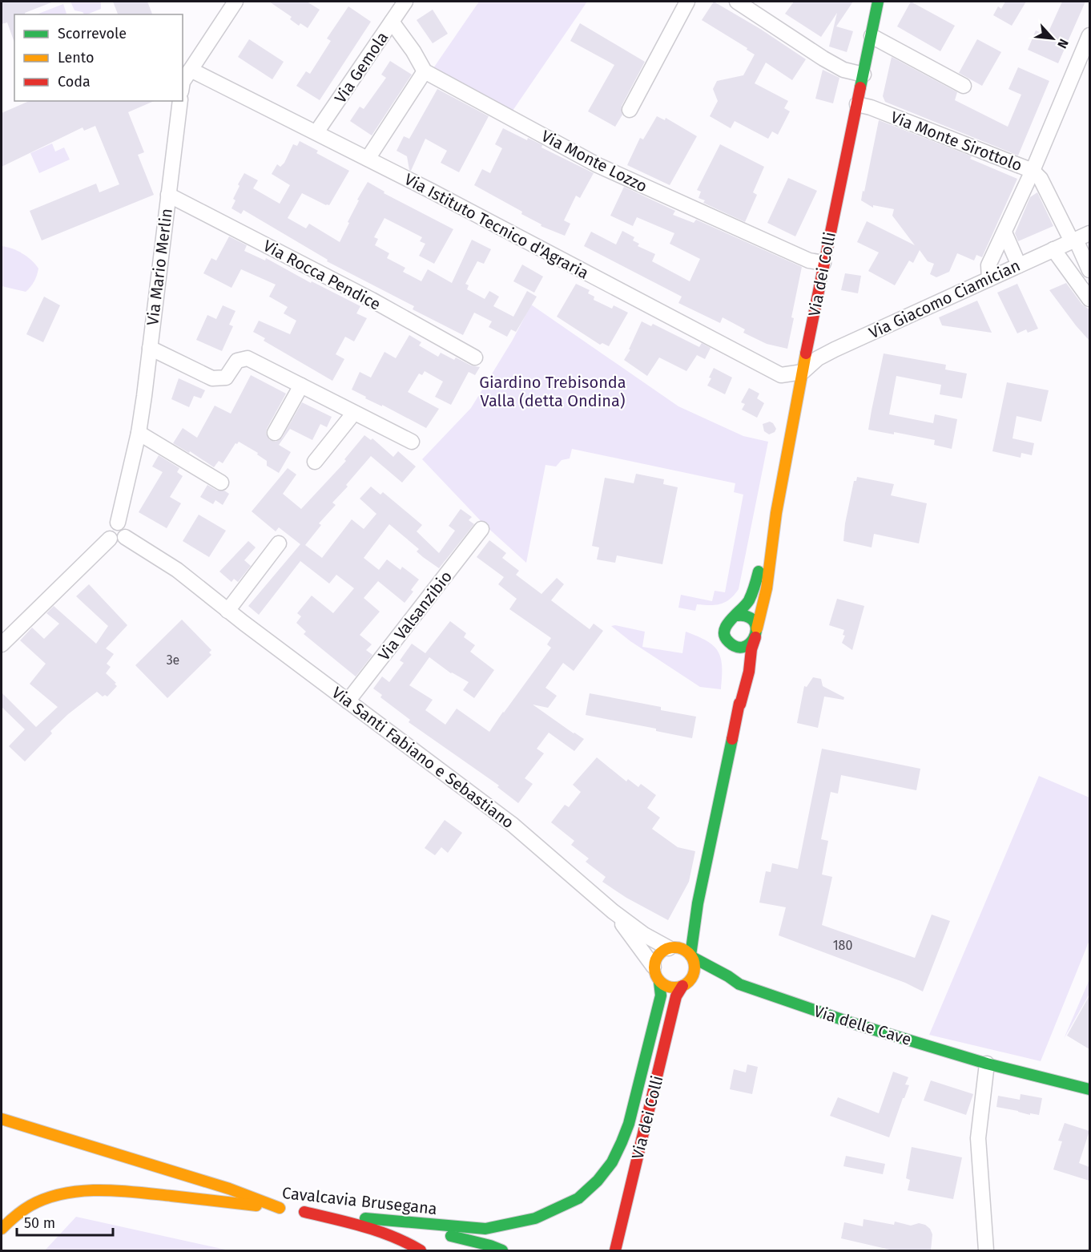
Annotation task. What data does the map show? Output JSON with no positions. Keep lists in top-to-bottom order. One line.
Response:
{"streets":{"main road":["Via dei Colli","Via delle Cave","Cavalcavia Brusegana"],"street":["Via Gemola","Via Monte Sirottolo","Via Monte Lozzo","Via Istituto Tecnico d'Agraria","Via Mario Merlin","Via Rocca Pendice","Via Giacomo Ciamician","Via Valsanzibio","Via Santi Fabiano e Sebastiano"]},"crossings":[["Via Gemola","Via Istituto Tecnico d'Agraria"],["Via Monte Sirottolo","Via dei Colli"],["Via Monte Sirottolo","Via Giacomo Ciamician"],["Via Monte Lozzo","Via dei Colli"],["Via Istituto Tecnico d'Agraria","Via dei Colli"],["Via Istituto Tecnico d'Agraria","Via Giacomo Ciamician"],["Via Mario Merlin","Via Rocca Pendice"],["Via Mario Merlin","Via Santi Fabiano e Sebastiano"],["Via dei Colli","Via Giacomo Ciamician"],["Via dei Colli","Via Santi Fabiano e Sebastiano"],["Via dei Colli","Via delle Cave"],["Via dei Colli","Cavalcavia Brusegana"],["Via Valsanzibio","Via Santi Fabiano e Sebastiano"],["Via Santi Fabiano e Sebastiano","Via delle Cave"]],"parks":["Giardino Trebisonda Valla (detta Ondina)"],"house_numbers":["3e","180"],"legend":["Scorrevole","Lento","Coda"],"scale_bar":"50 m","north":"bottom right"}
